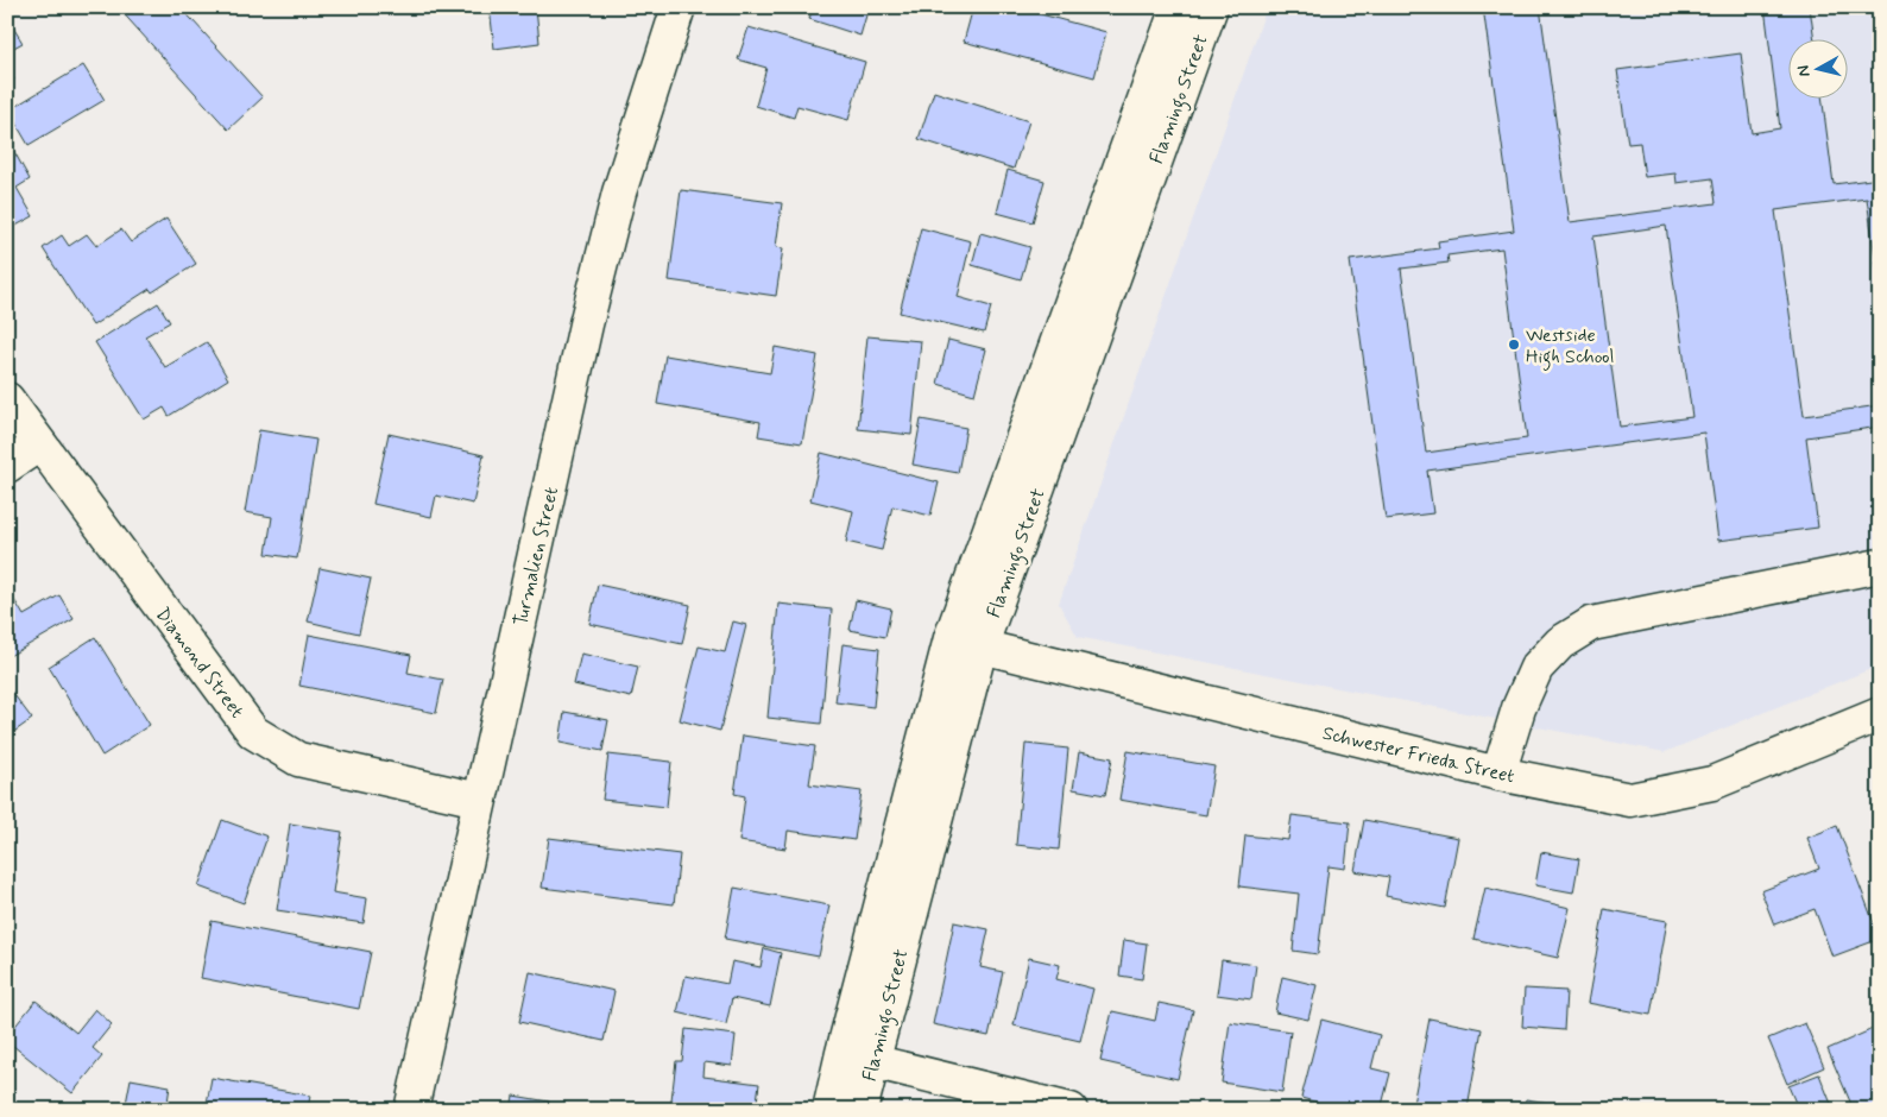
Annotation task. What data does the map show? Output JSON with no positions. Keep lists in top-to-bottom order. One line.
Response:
{"streets":{"street":["Flamingo Street","Turmalien Street","Diamond Street","Schwester Frieda Street"]},"crossings":[["Flamingo Street","Schwester Frieda Street"],["Turmalien Street","Diamond Street"]],"places":["Westside High School"],"north":"left"}
